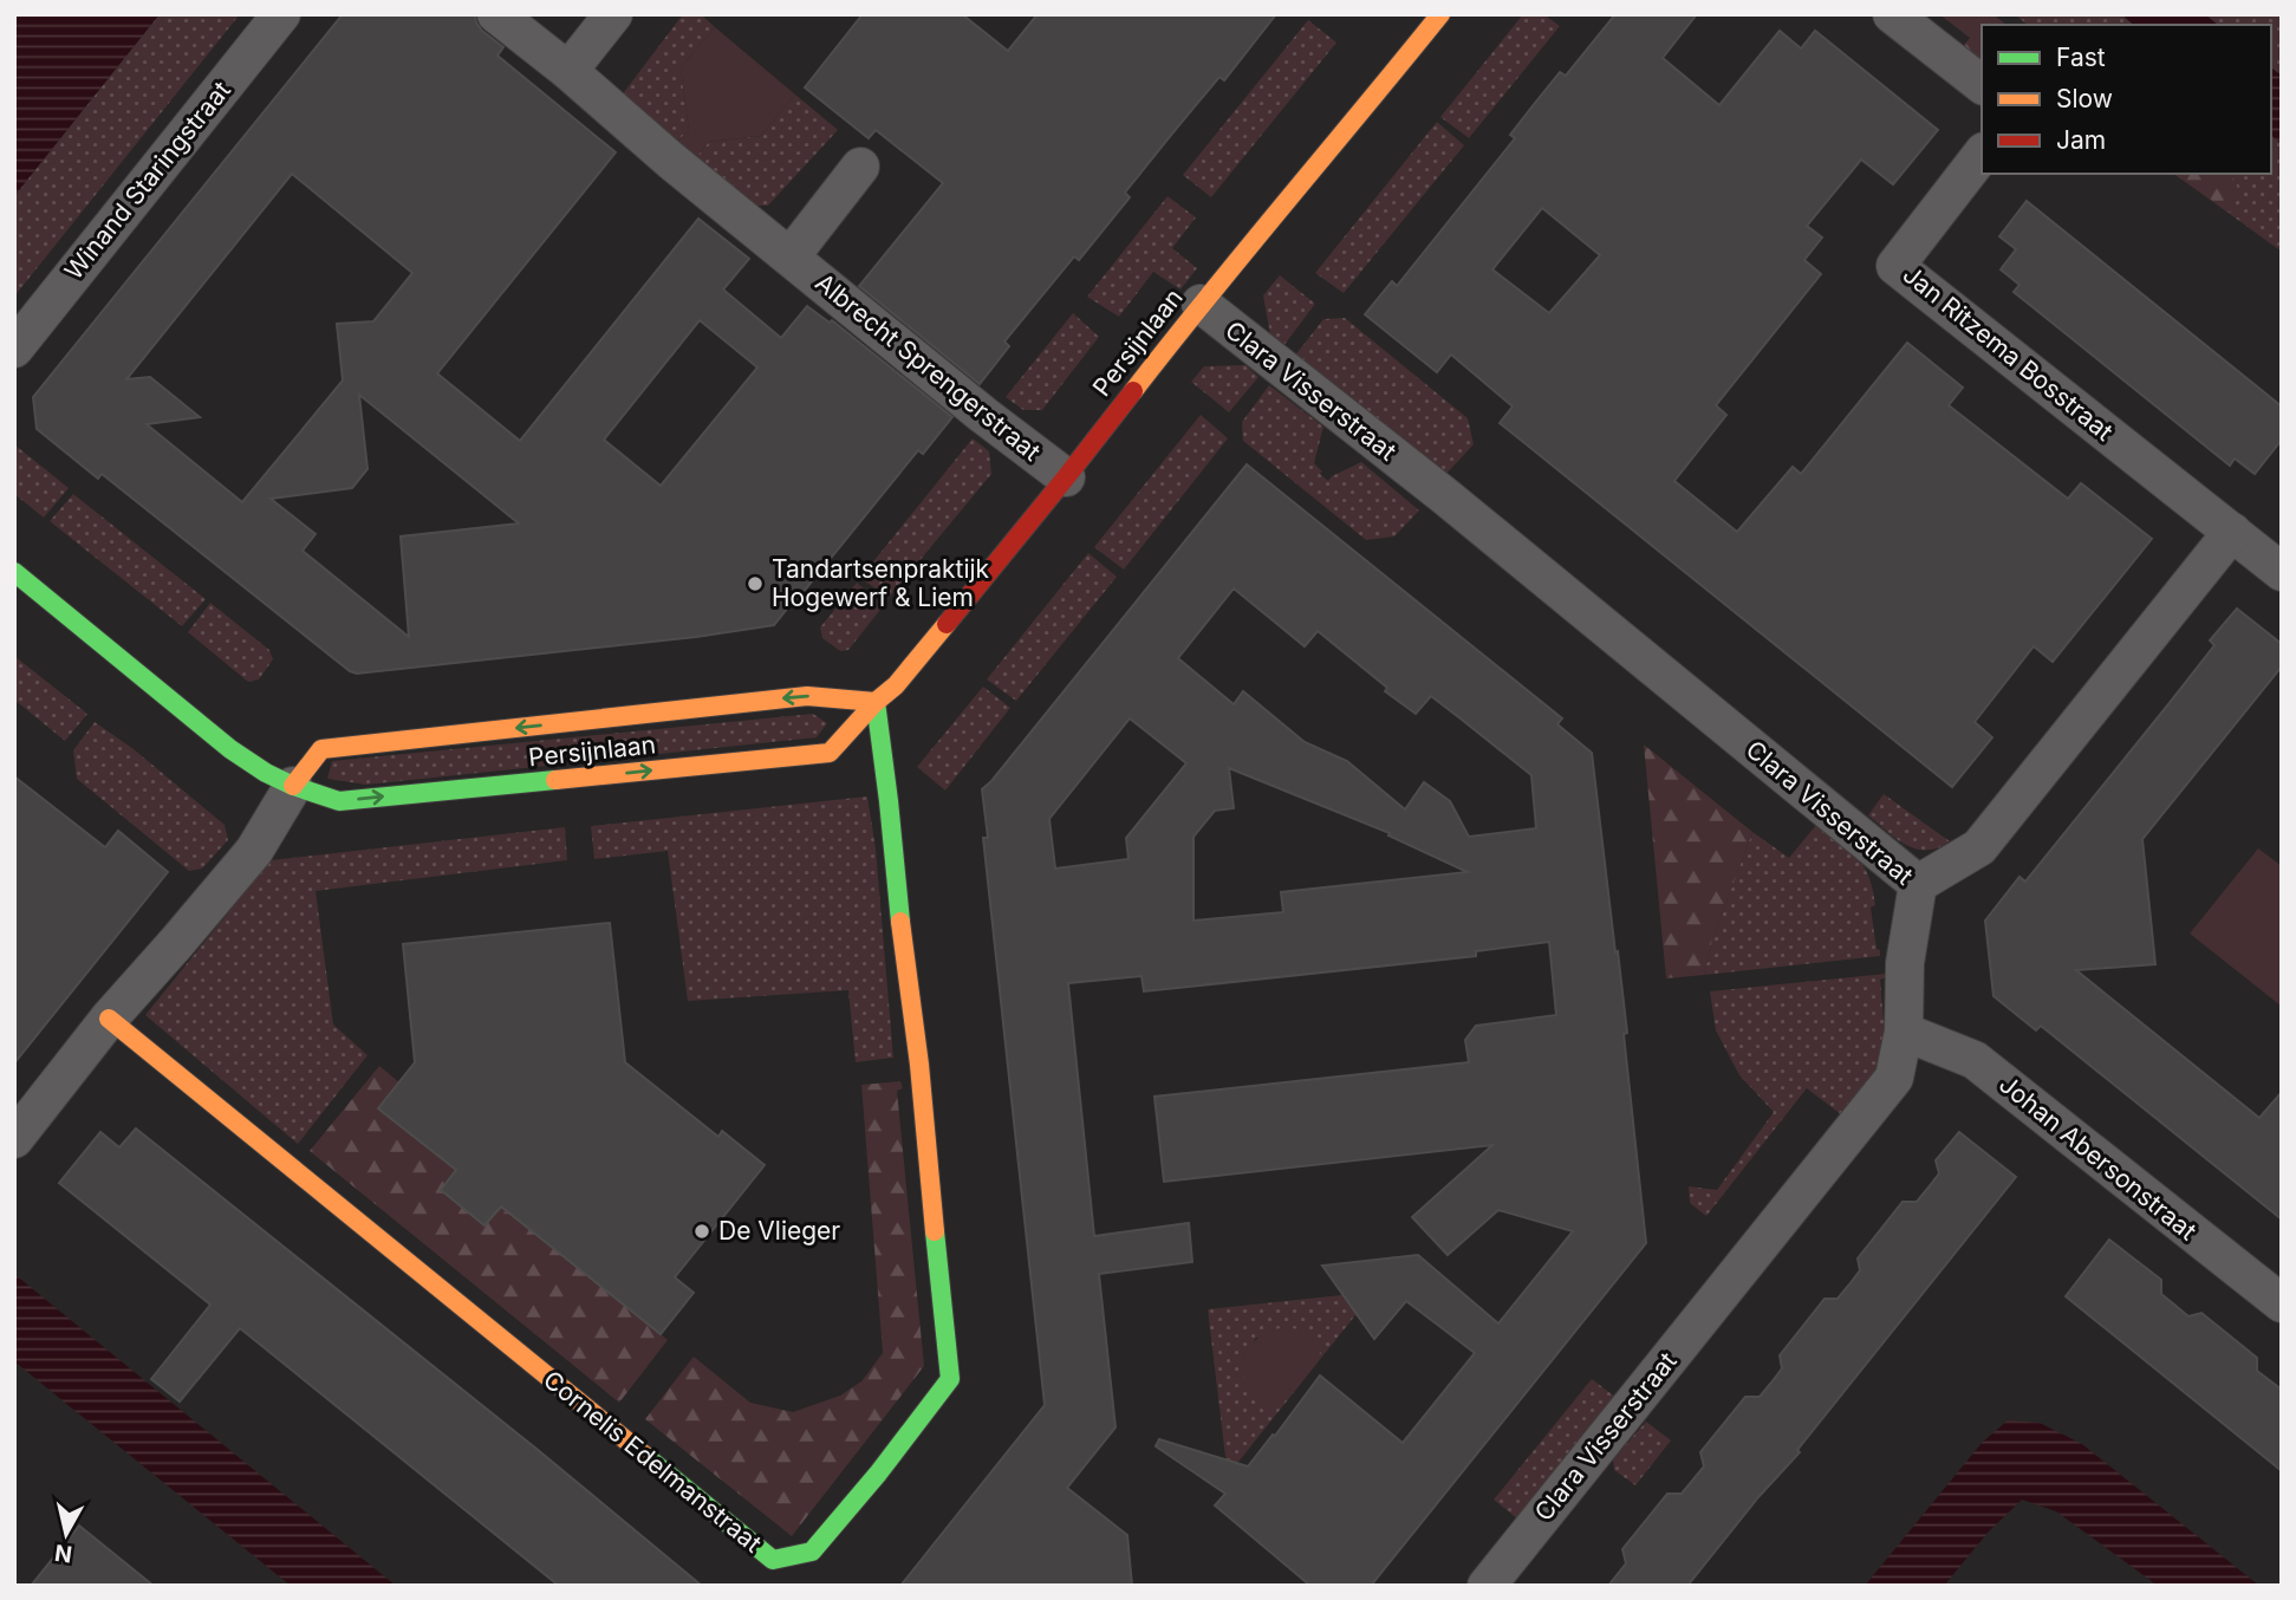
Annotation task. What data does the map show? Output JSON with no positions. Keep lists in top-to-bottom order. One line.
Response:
{"streets":{"street":["Winand Staringstraat","Persijnlaan","Jan Ritzema Bosstraat","Albrecht Sprengerstraat","Clara Visserstraat","Johan Abersonstraat","Cornelis Edelmanstraat"]},"crossings":[["Persijnlaan","Albrecht Sprengerstraat"],["Persijnlaan","Clara Visserstraat"],["Persijnlaan","Cornelis Edelmanstraat"],["Clara Visserstraat","Johan Abersonstraat"]],"places":["Tandartsenpraktijk Hogewerf & Liem","De Vlieger"],"legend":["Fast","Slow","Jam"],"north":"bottom"}
